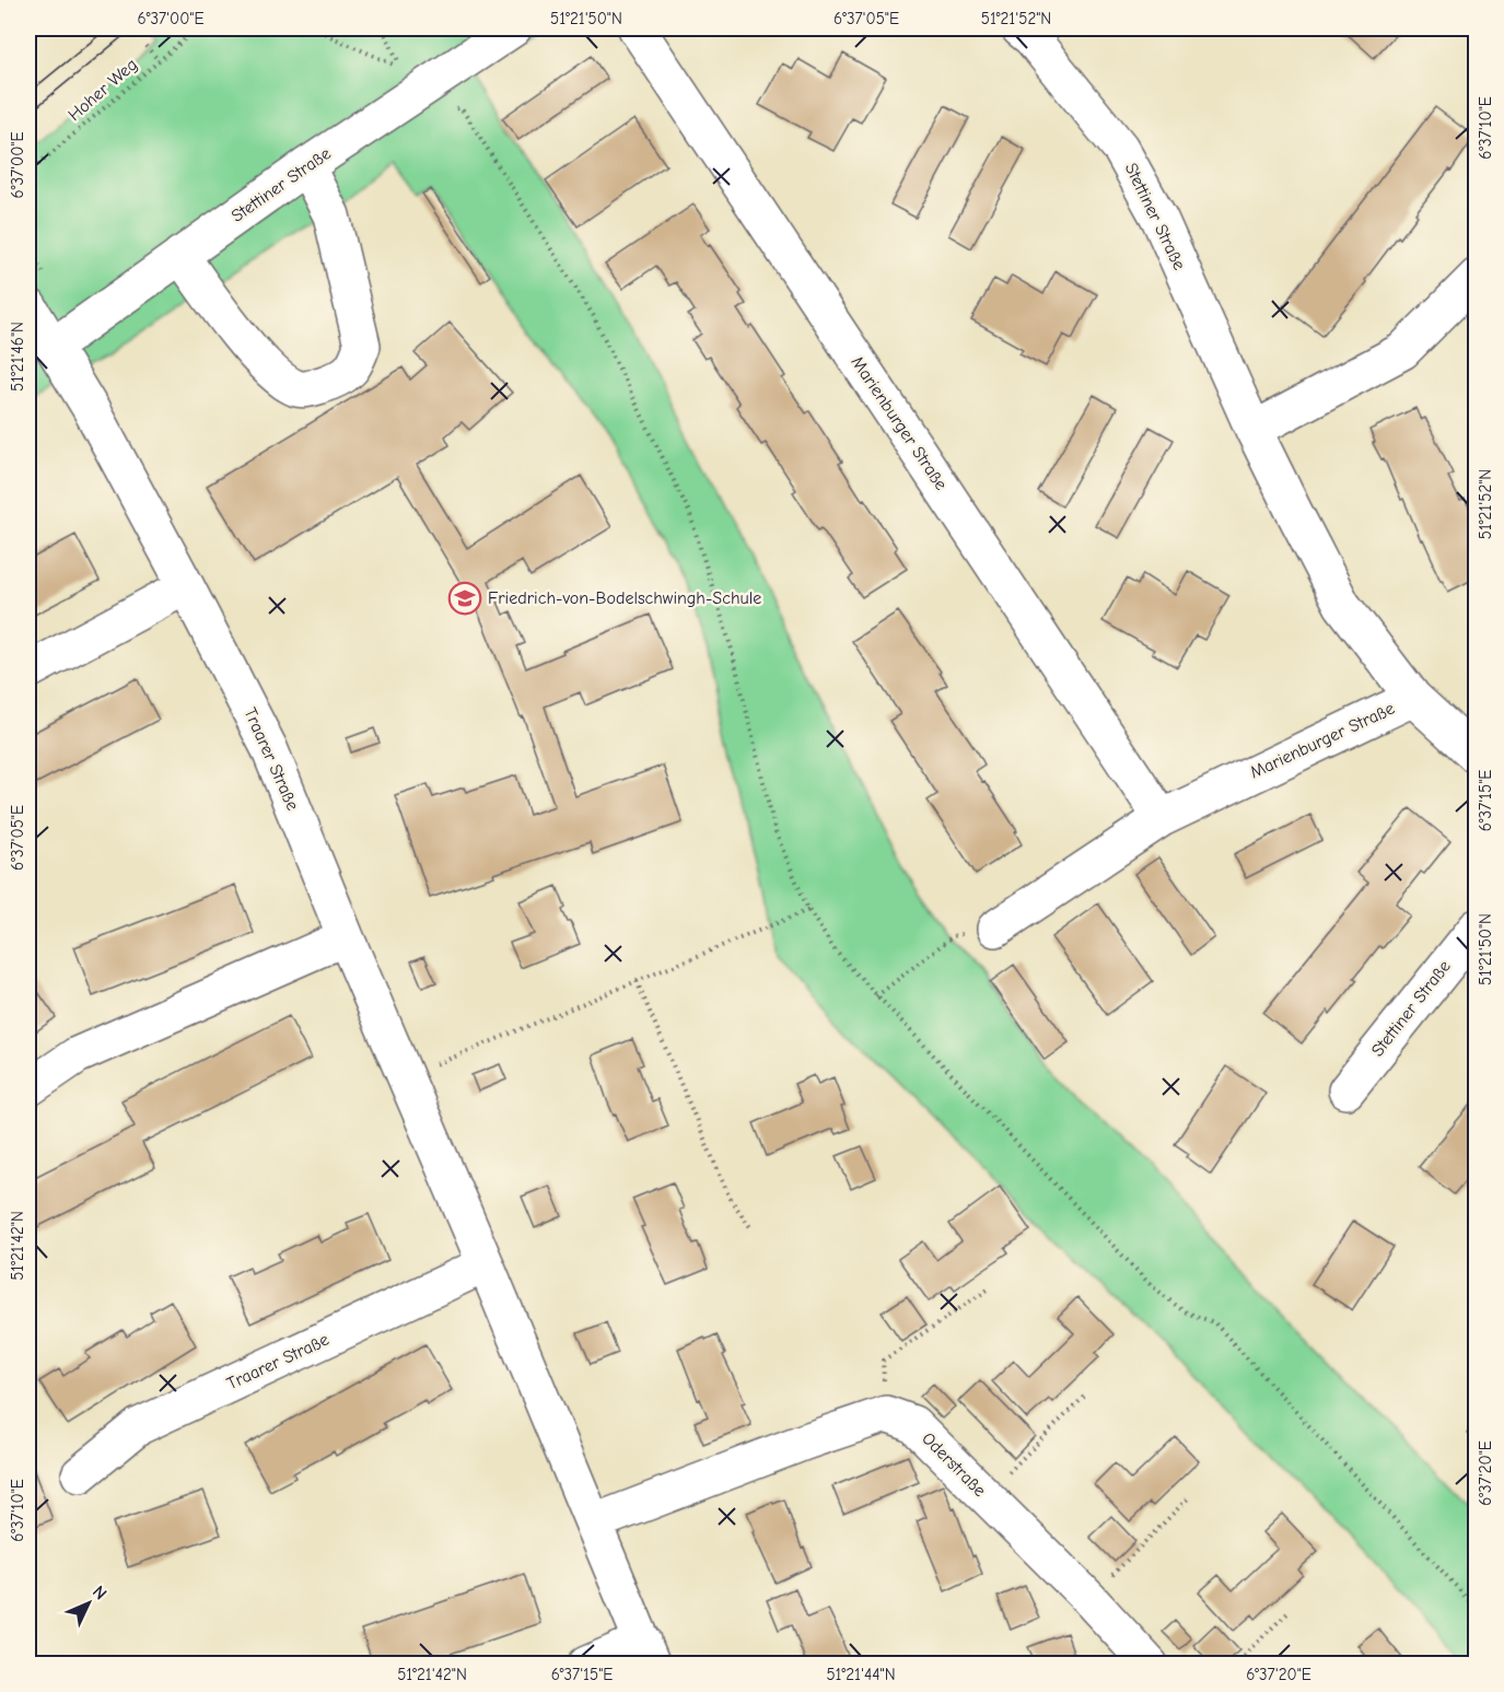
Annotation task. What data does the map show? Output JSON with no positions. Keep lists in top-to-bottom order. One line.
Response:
{"streets":{"street":["Stettiner Straße","Marienburger Straße","Traarer Straße","Oderstraße"],"path":["Hoher Weg"]},"crossings":[["Stettiner Straße","Marienburger Straße"],["Stettiner Straße","Traarer Straße"]],"places":{"school or university":["Friedrich-von-Bodelschwingh-Schule"]},"north":"top right","coordinates":["6°37'00\"E","51°21'50\"N","6°37'05\"E","51°21'52\"N","6°37'10\"E","51°21'46\"N","6°37'15\"E","51°21'42\"N","6°37'20\"E","51°21'44\"N"]}
